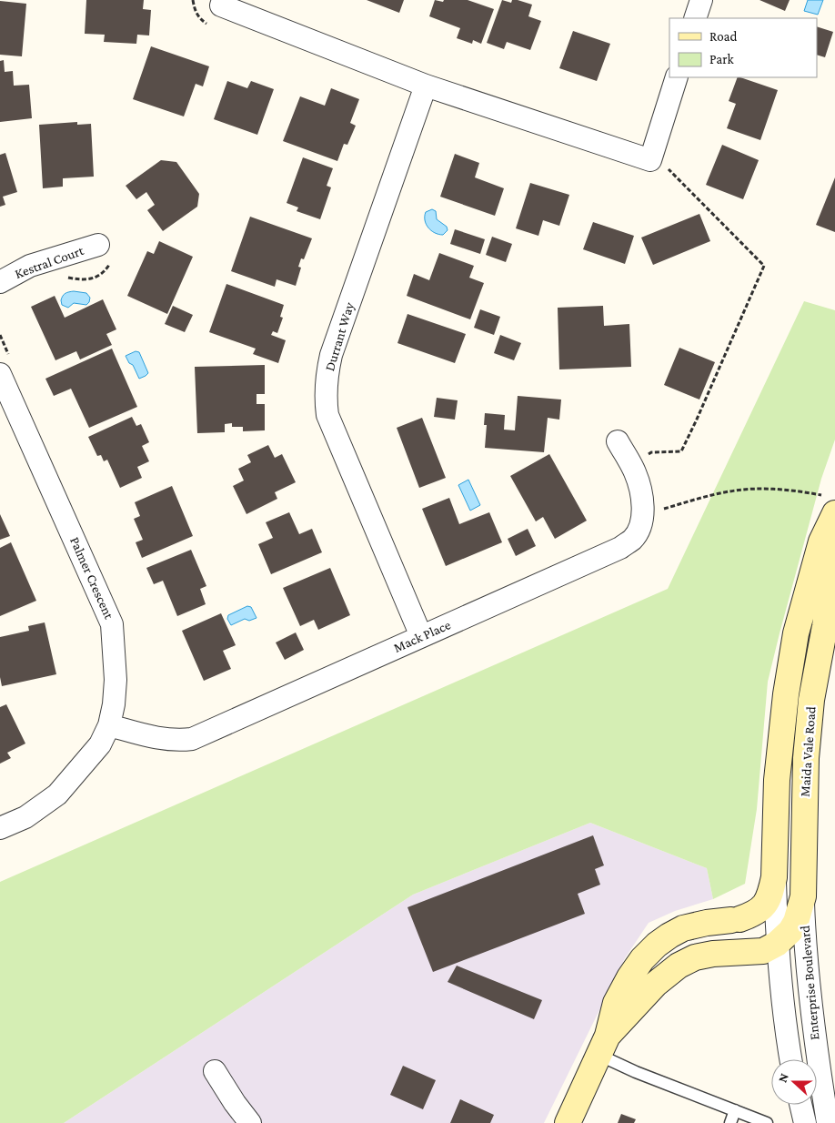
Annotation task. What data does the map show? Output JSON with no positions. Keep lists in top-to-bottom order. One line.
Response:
{"streets":{"main road":["Maida Vale Road"],"street":["Kestral Court","Durrant Way","Palmer Crescent","Mack Place","Enterprise Boulevard"]},"crossings":[["Durrant Way","Mack Place"],["Palmer Crescent","Mack Place"],["Maida Vale Road","Enterprise Boulevard"]],"legend":["Road","Park"],"north":"left"}
